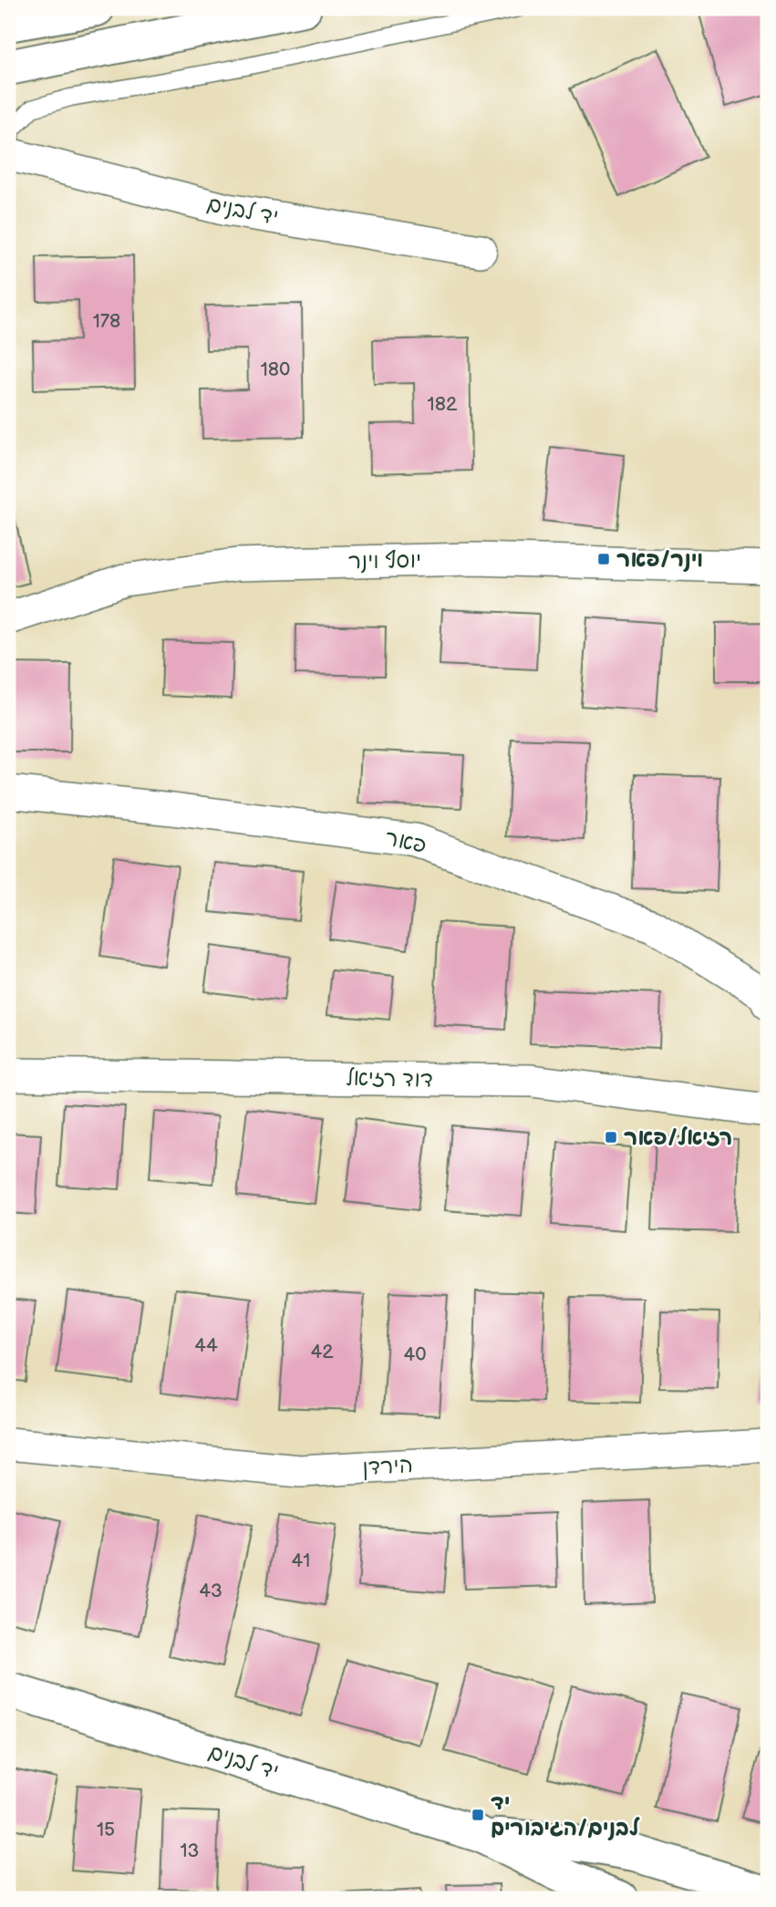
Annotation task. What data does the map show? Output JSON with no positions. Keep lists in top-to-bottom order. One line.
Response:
{"streets":{"street":["יד לבנים","יוסף וינר","פאר","דוד רזיאל","הירדן"]},"places":{"transit":["וינר/פאר","רזיאל/פאר","יד לבנים/הגיבורים"]},"house_numbers":["178","180","182","44","42","40","41","43","15","13"]}
